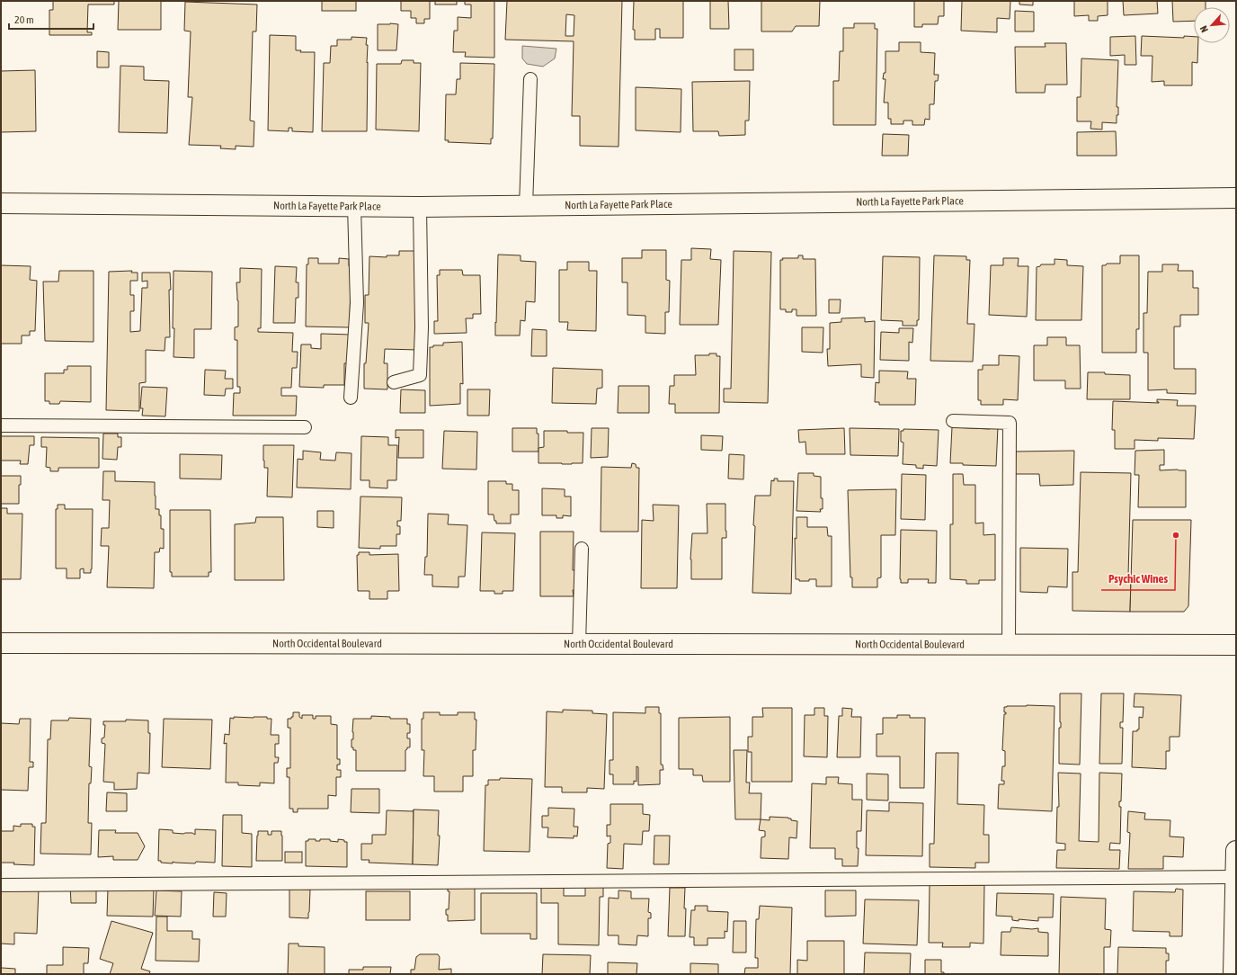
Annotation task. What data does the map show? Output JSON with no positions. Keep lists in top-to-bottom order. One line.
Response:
{"streets":{"street":["North La Fayette Park Place","North Occidental Boulevard"]},"places":["Psychic Wines"],"scale_bar":"20 m","north":"bottom left"}
